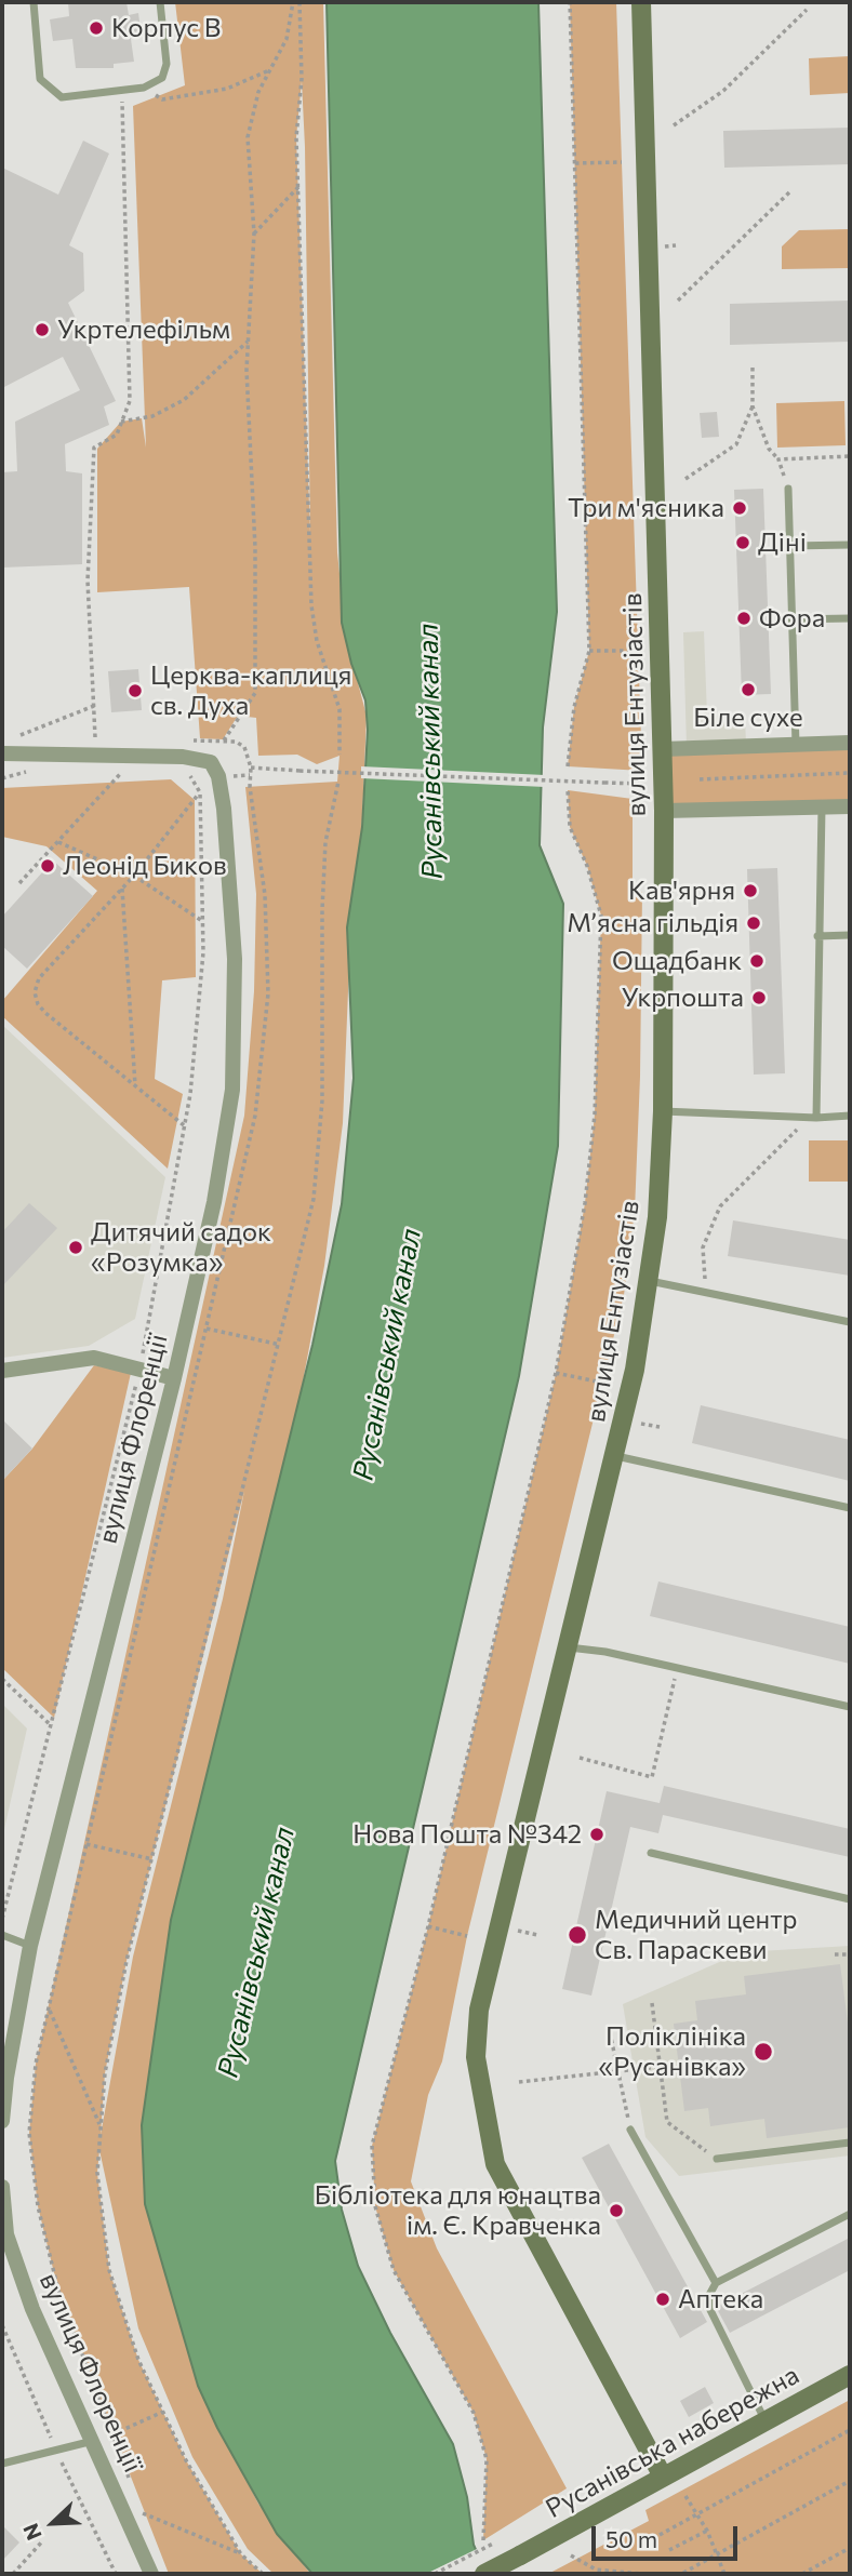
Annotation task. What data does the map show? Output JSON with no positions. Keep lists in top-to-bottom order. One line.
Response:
{"streets":{"street":["вулиця Ентузіастів","вулиця Флоренції","Русанівська набережна"]},"crossings":[["вулиця Ентузіастів","Русанівська набережна"]],"water":["Русанівський канал"],"places":["Корпус В","Укртелефільм","Три м'ясника","Діні","Фора","Біле сухе","Церква-каплиця св. Духа","Леонід Биков","Кав'ярня","М’ясна гільдія","Ощадбанк","Укрпошта","Дитячий садок «Розумка»","Нова Пошта №342","Медичний центр Св. Параскеви","Поліклініка «Русанівка»","Бібліотека для юнацтва ім. Є. Кравченка","Аптека"],"scale_bar":"50 m","north":"bottom left"}
